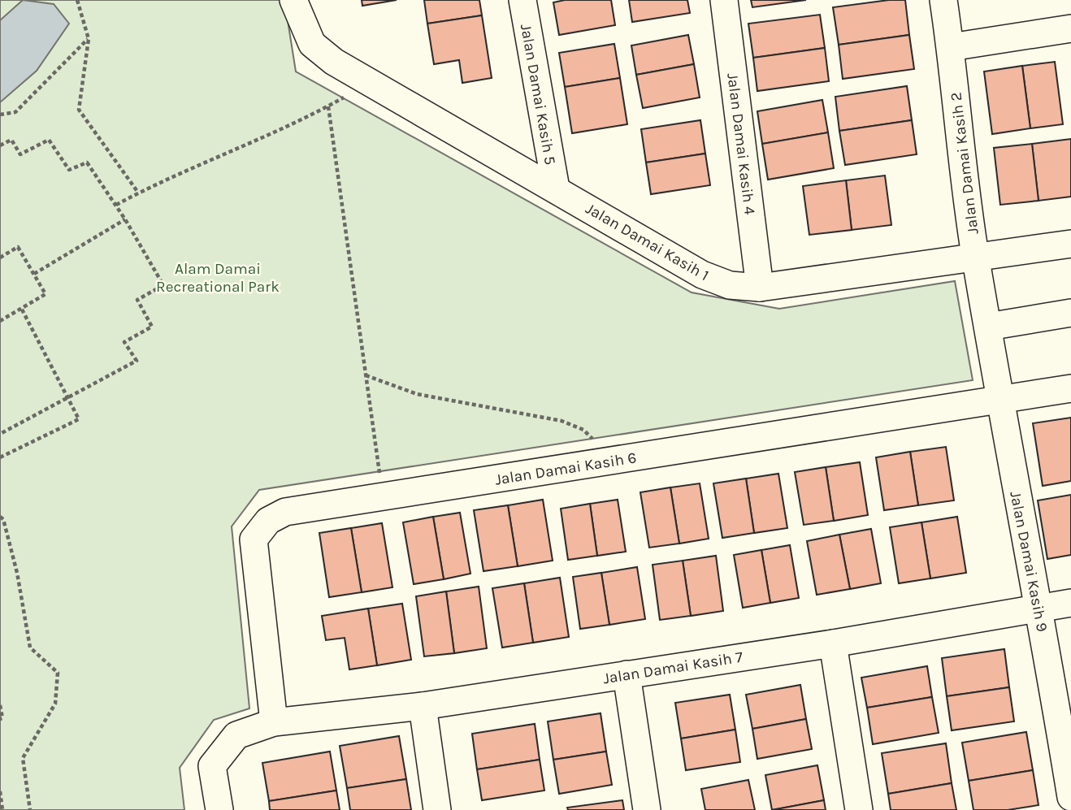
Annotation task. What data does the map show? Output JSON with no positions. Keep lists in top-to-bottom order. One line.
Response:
{"streets":{"street":["Jalan Damai Kasih 5","Jalan Damai Kasih 4","Jalan Damai Kasih 2","Jalan Damai Kasih 1","Jalan Damai Kasih 6","Jalan Damai Kasih 9","Jalan Damai Kasih 7"]},"crossings":[["Jalan Damai Kasih 5","Jalan Damai Kasih 1"],["Jalan Damai Kasih 4","Jalan Damai Kasih 1"],["Jalan Damai Kasih 2","Jalan Damai Kasih 1"],["Jalan Damai Kasih 2","Jalan Damai Kasih 9"],["Jalan Damai Kasih 6","Jalan Damai Kasih 9"],["Jalan Damai Kasih 6","Jalan Damai Kasih 7"],["Jalan Damai Kasih 9","Jalan Damai Kasih 7"]],"parks":["Alam Damai Recreational Park"]}
